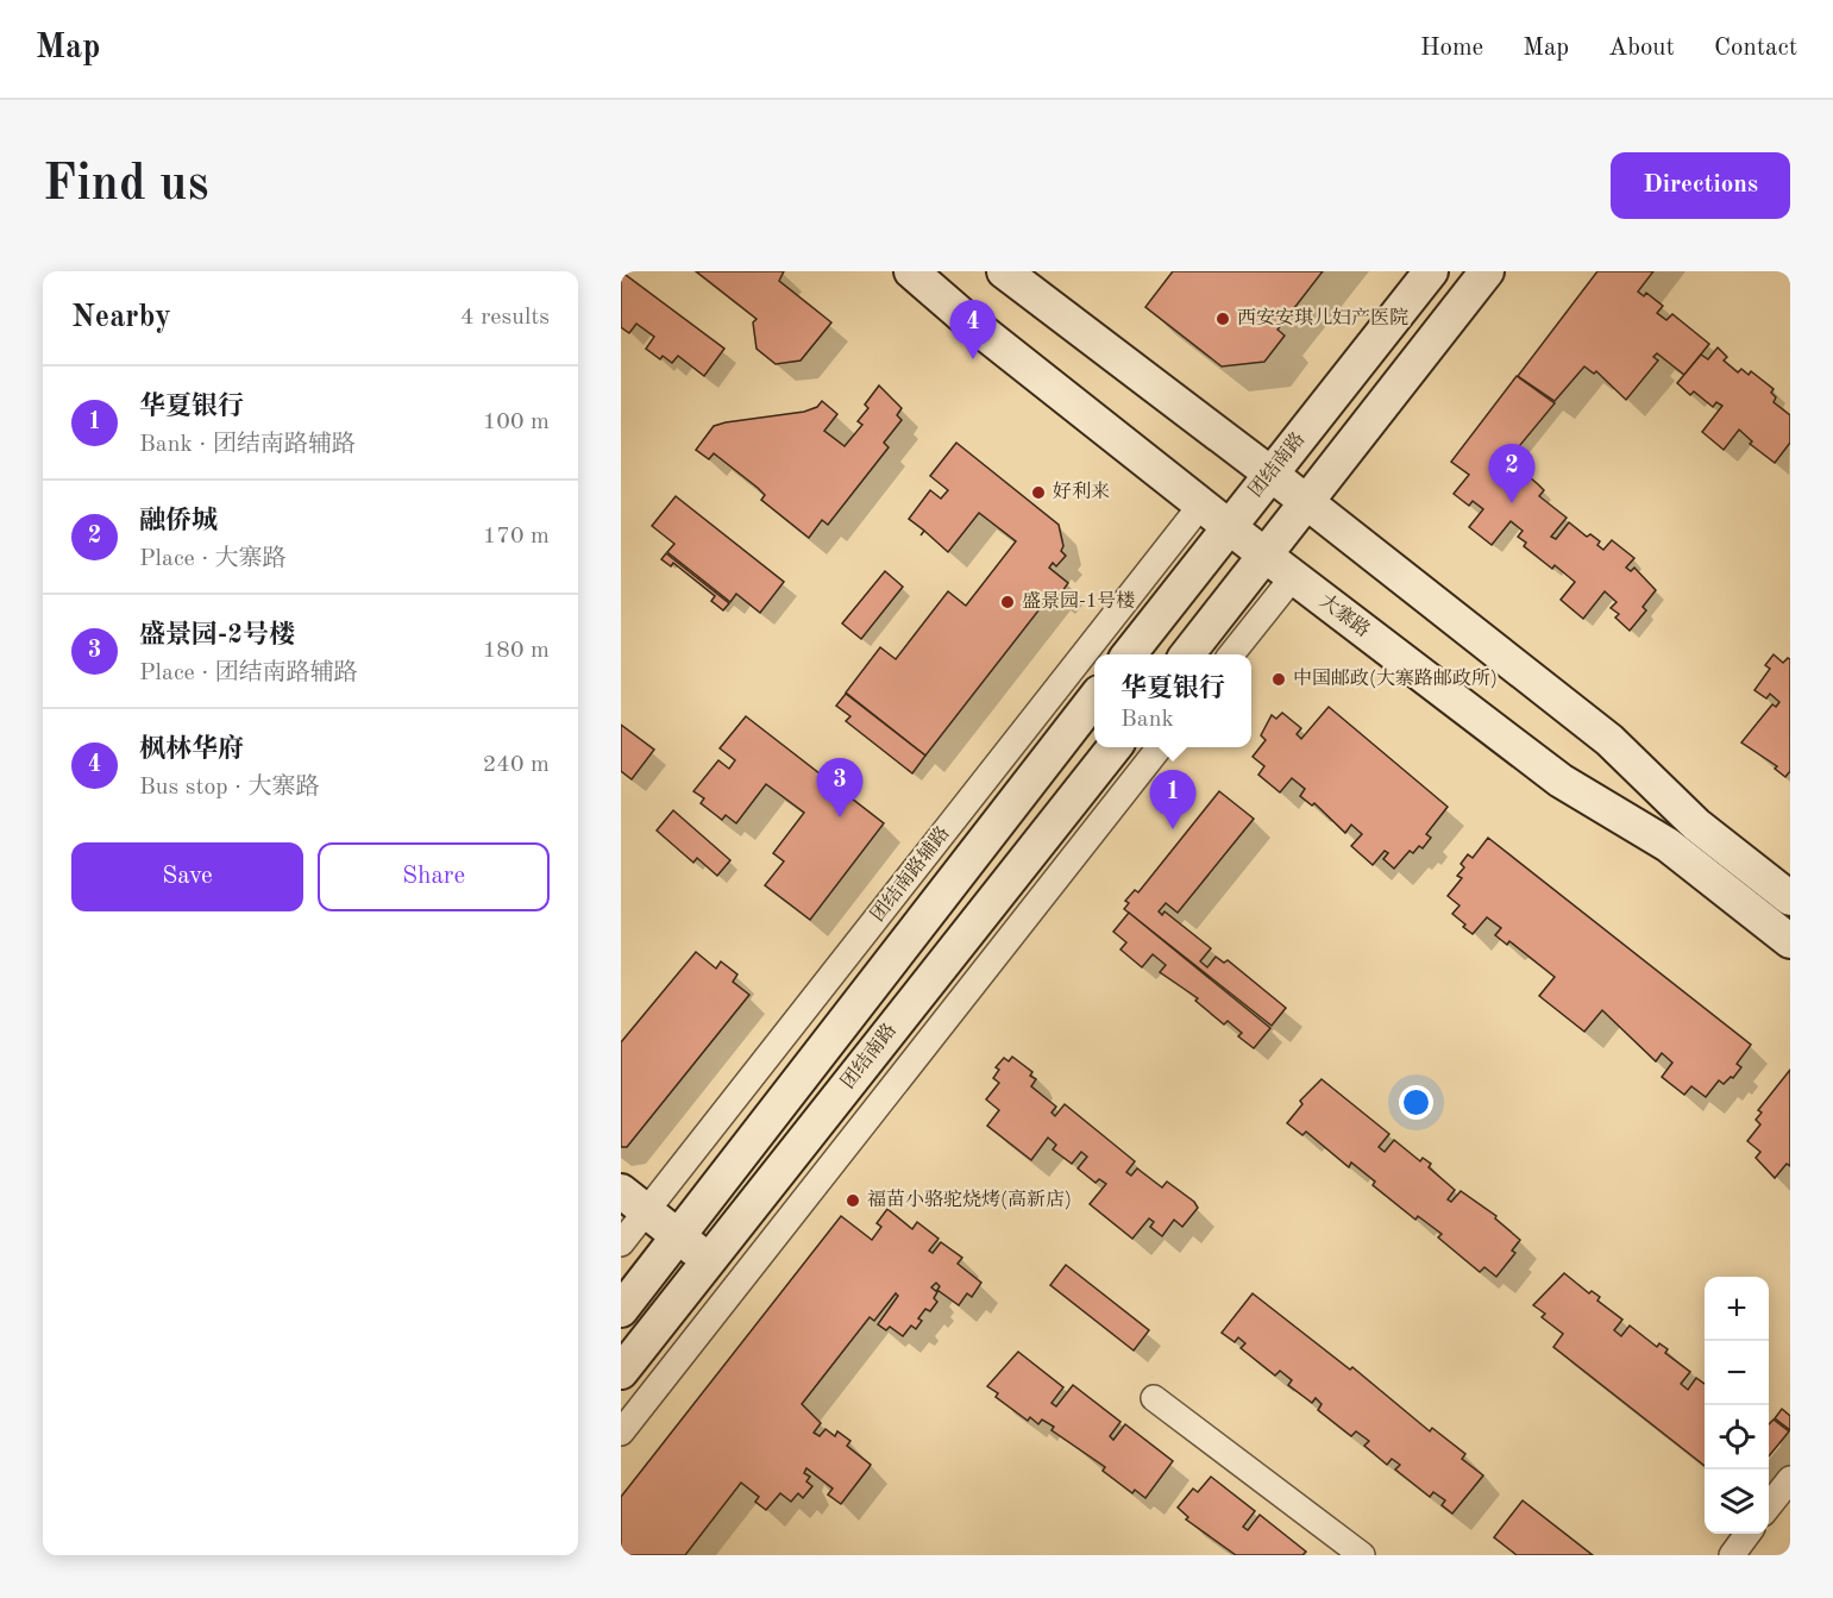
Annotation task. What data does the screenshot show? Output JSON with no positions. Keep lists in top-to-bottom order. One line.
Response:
{"streets":{"main road":["团结南路","大寨路"],"street":["团结南路辅路"]},"crossings":[["团结南路","大寨路"],["大寨路","团结南路辅路"]],"places":["西安安琪儿妇产医院","好利来","盛景园-1号楼","中国邮政(大寨路邮政所)","福苗小骆驼烧烤(高新店)"],"page":{"header":"Map","nav":["Home","Map","About","Contact"],"buttons":["Directions",["Save","Share"]],"title":"Find us","heading":["Nearby","4 results"],"pins":["4","2","3","1"],"list":[{"mark":"1","name":"华夏银行","note":"Bank · 团结南路辅路","value":"100 m"},{"mark":"2","name":"融侨城","note":"Place · 大寨路","value":"170 m"},{"mark":"3","name":"盛景园-2号楼","note":"Place · 团结南路辅路","value":"180 m"},{"mark":"4","name":"枫林华府","note":"Bus stop · 大寨路","value":"240 m"}],"popup":["华夏银行","Bank"],"map_buttons":["+","−"]}}
